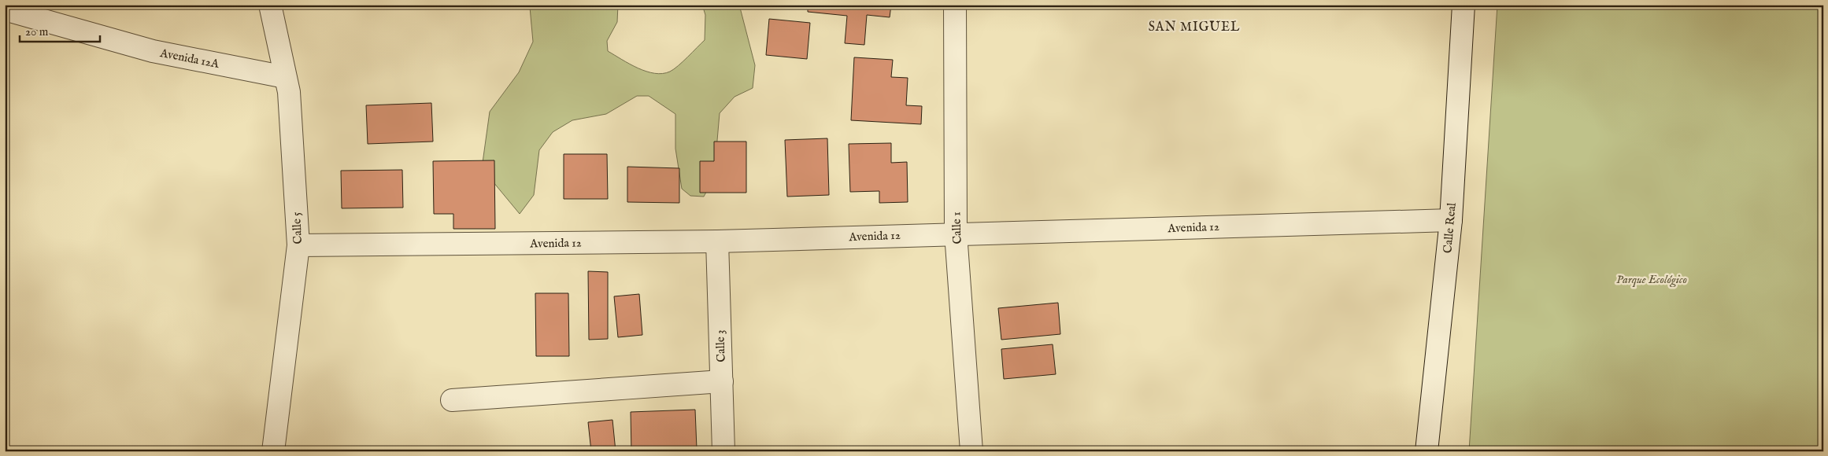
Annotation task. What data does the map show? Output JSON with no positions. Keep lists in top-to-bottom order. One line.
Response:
{"streets":{"street":["Avenida 12A","Avenida 12","Calle 5","Calle 1","Calle Real","Calle 3"]},"crossings":[["Avenida 12A","Calle 5"],["Avenida 12","Calle 5"],["Avenida 12","Calle 1"],["Avenida 12","Calle Real"],["Avenida 12","Calle 3"]],"districts":["SAN MIGUEL"],"parks":["Parque Ecológico"],"scale_bar":"20 m"}
